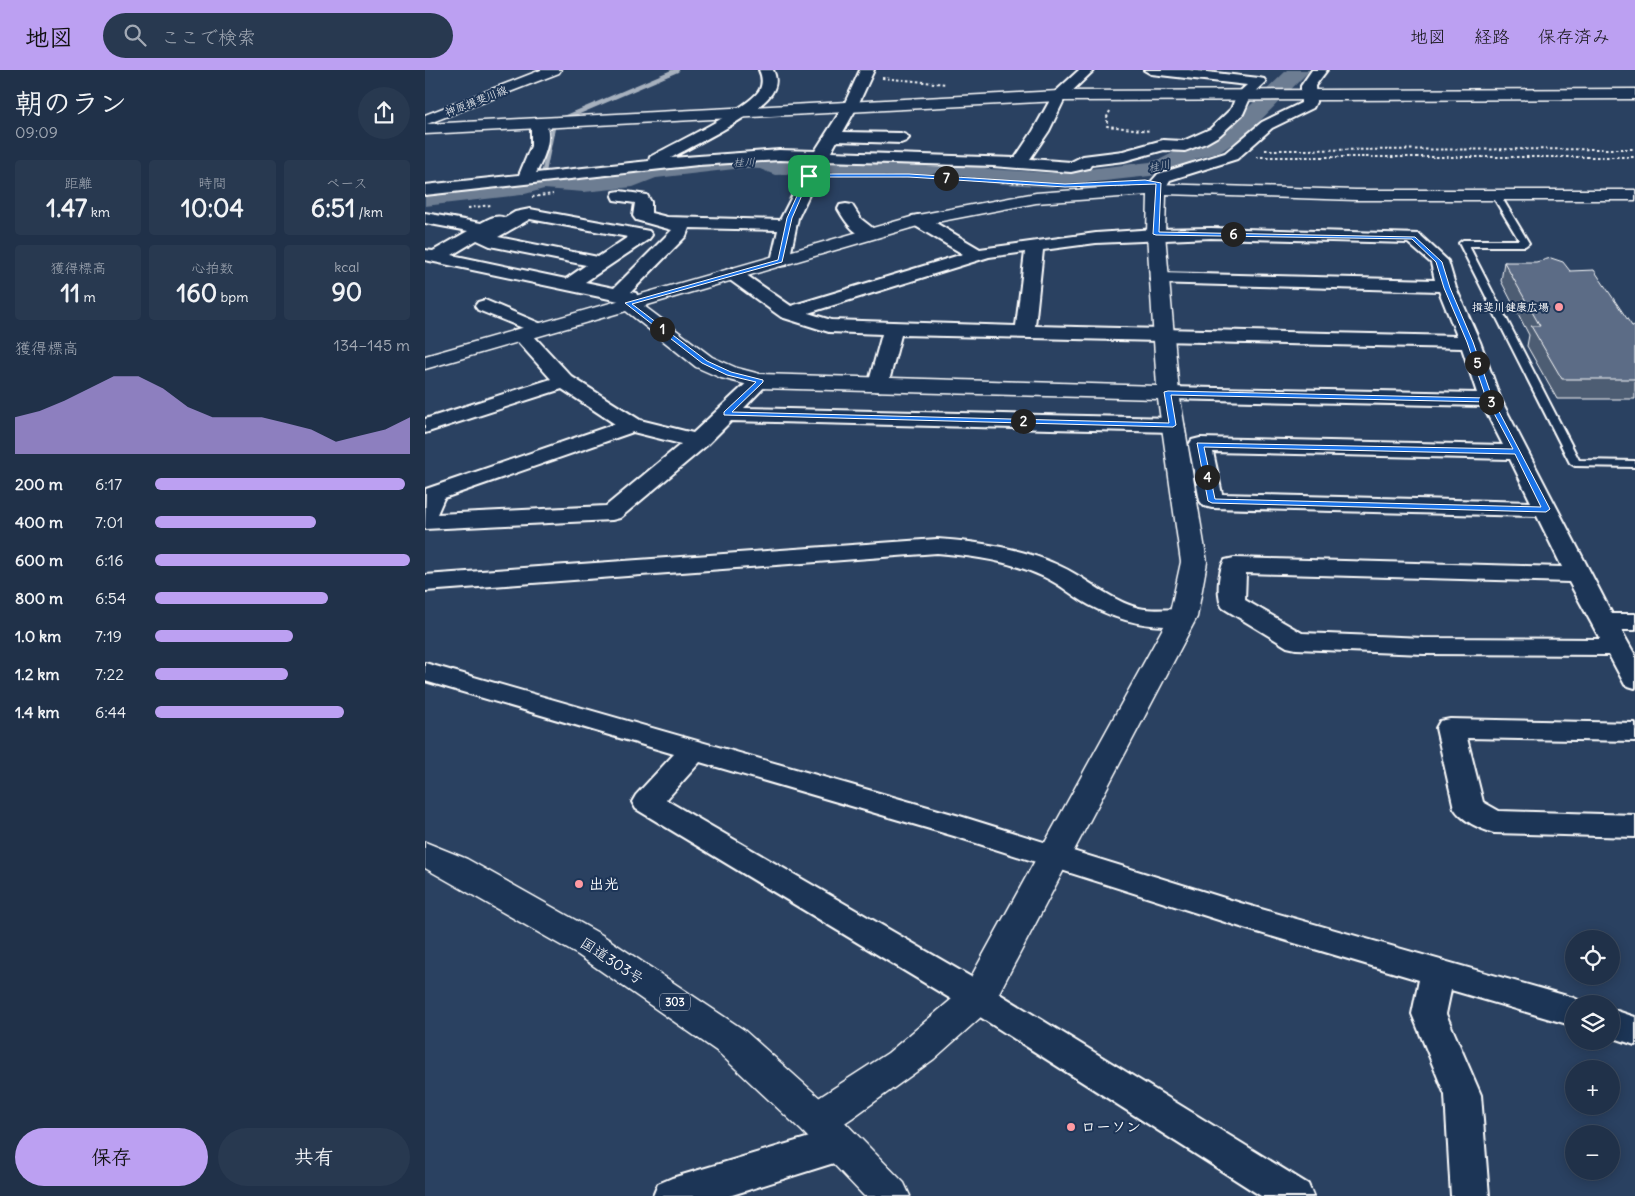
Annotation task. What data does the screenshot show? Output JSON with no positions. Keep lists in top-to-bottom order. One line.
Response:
{"streets":{"main road":["神原揖斐川線","国道303号","303"]},"water":["桂川"],"places":["揖斐川健康広場","出光","ローソン"],"page":{"header":"地図","search":"ここで検索","nav":["地図","経路","保存済み"],"heading":["朝のラン","09:09"],"stats":[["距離","1.47 km"],["時間","10:04"],["ペース","6:51 /km"],["獲得標高","11 m"],["心拍数","160 bpm"],["kcal","90"]],"pins":["7","6","1","5","3","2","4"],"chart":["獲得標高","134–145 m"],"list":[{"name":"200 m","note":"6:17"},{"name":"400 m","note":"7:01"},{"name":"600 m","note":"6:16"},{"name":"800 m","note":"6:54"},{"name":"1.0 km","note":"7:19"},{"name":"1.2 km","note":"7:22"},{"name":"1.4 km","note":"6:44"}],"map_buttons":["+","−"],"buttons":["保存","共有"]}}
